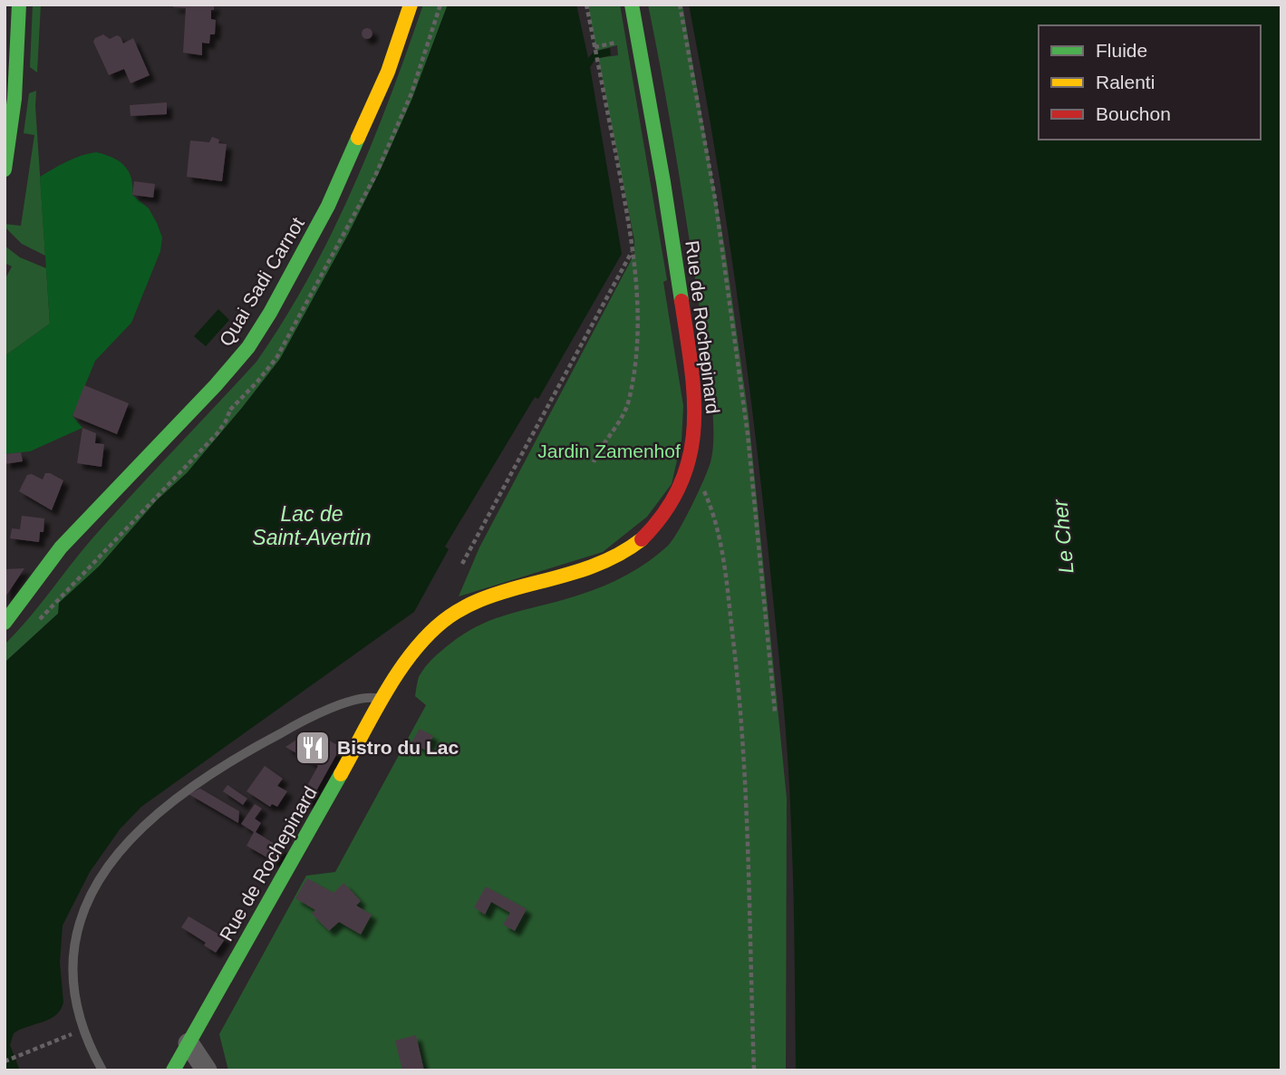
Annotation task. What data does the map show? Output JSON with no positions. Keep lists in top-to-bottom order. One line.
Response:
{"streets":{"street":["Quai Sadi Carnot","Rue de Rochepinard"]},"water":["Lac de Saint-Avertin","Le Cher"],"parks":["Jardin Zamenhof"],"places":{"restaurant":["Bistro du Lac"]},"legend":["Fluide","Ralenti","Bouchon"]}
